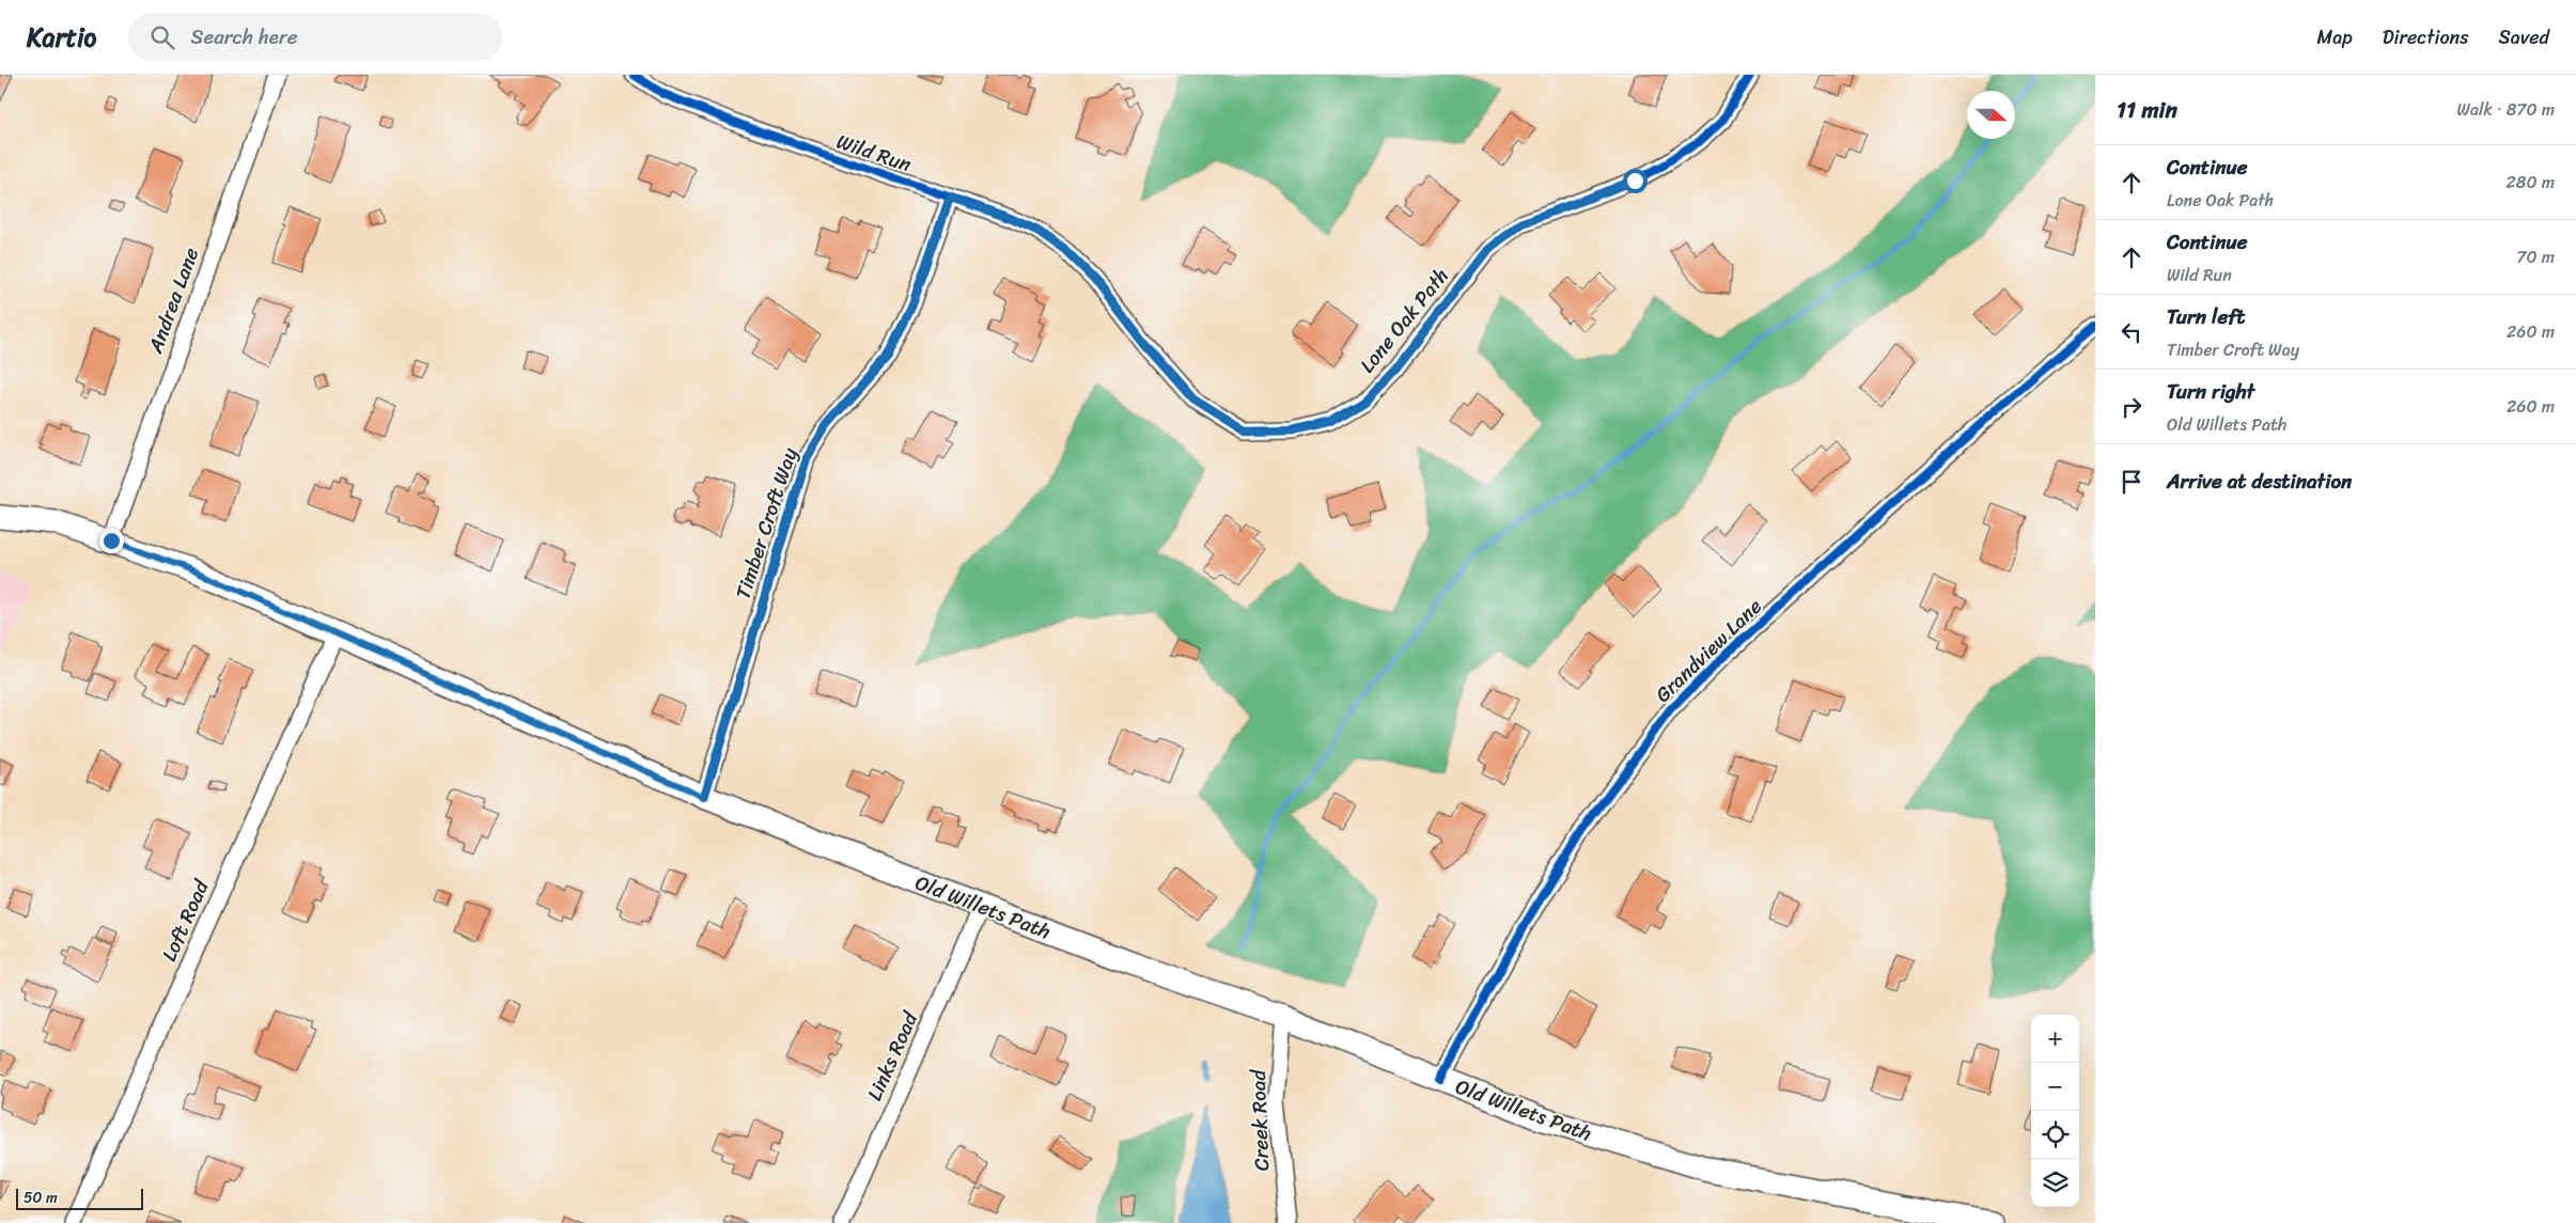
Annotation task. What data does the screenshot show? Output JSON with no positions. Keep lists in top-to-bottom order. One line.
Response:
{"streets":{"main road":["Old Willets Path"],"street":["Wild Run","Andrea Lane","Lone Oak Path","Timber Croft Way","Grandview Lane","Loft Road","Links Road","Creek Road"]},"crossings":[["Wild Run","Lone Oak Path"],["Wild Run","Timber Croft Way"],["Andrea Lane","Old Willets Path"],["Timber Croft Way","Old Willets Path"],["Grandview Lane","Old Willets Path"],["Old Willets Path","Loft Road"],["Old Willets Path","Links Road"],["Old Willets Path","Creek Road"]],"scale_bar":"50 m","north":"right","page":{"header":"Kartio","search":"Search here","nav":["Map","Directions","Saved"],"heading":["11 min","Walk · 870 m"],"list":[["Continue","Lone Oak Path","280 m"],["Continue","Wild Run","70 m"],["Turn left","Timber Croft Way","260 m"],["Turn right","Old Willets Path","260 m"],"Arrive at destination"],"map_buttons":["+","−"],"scale":"50 m"}}
